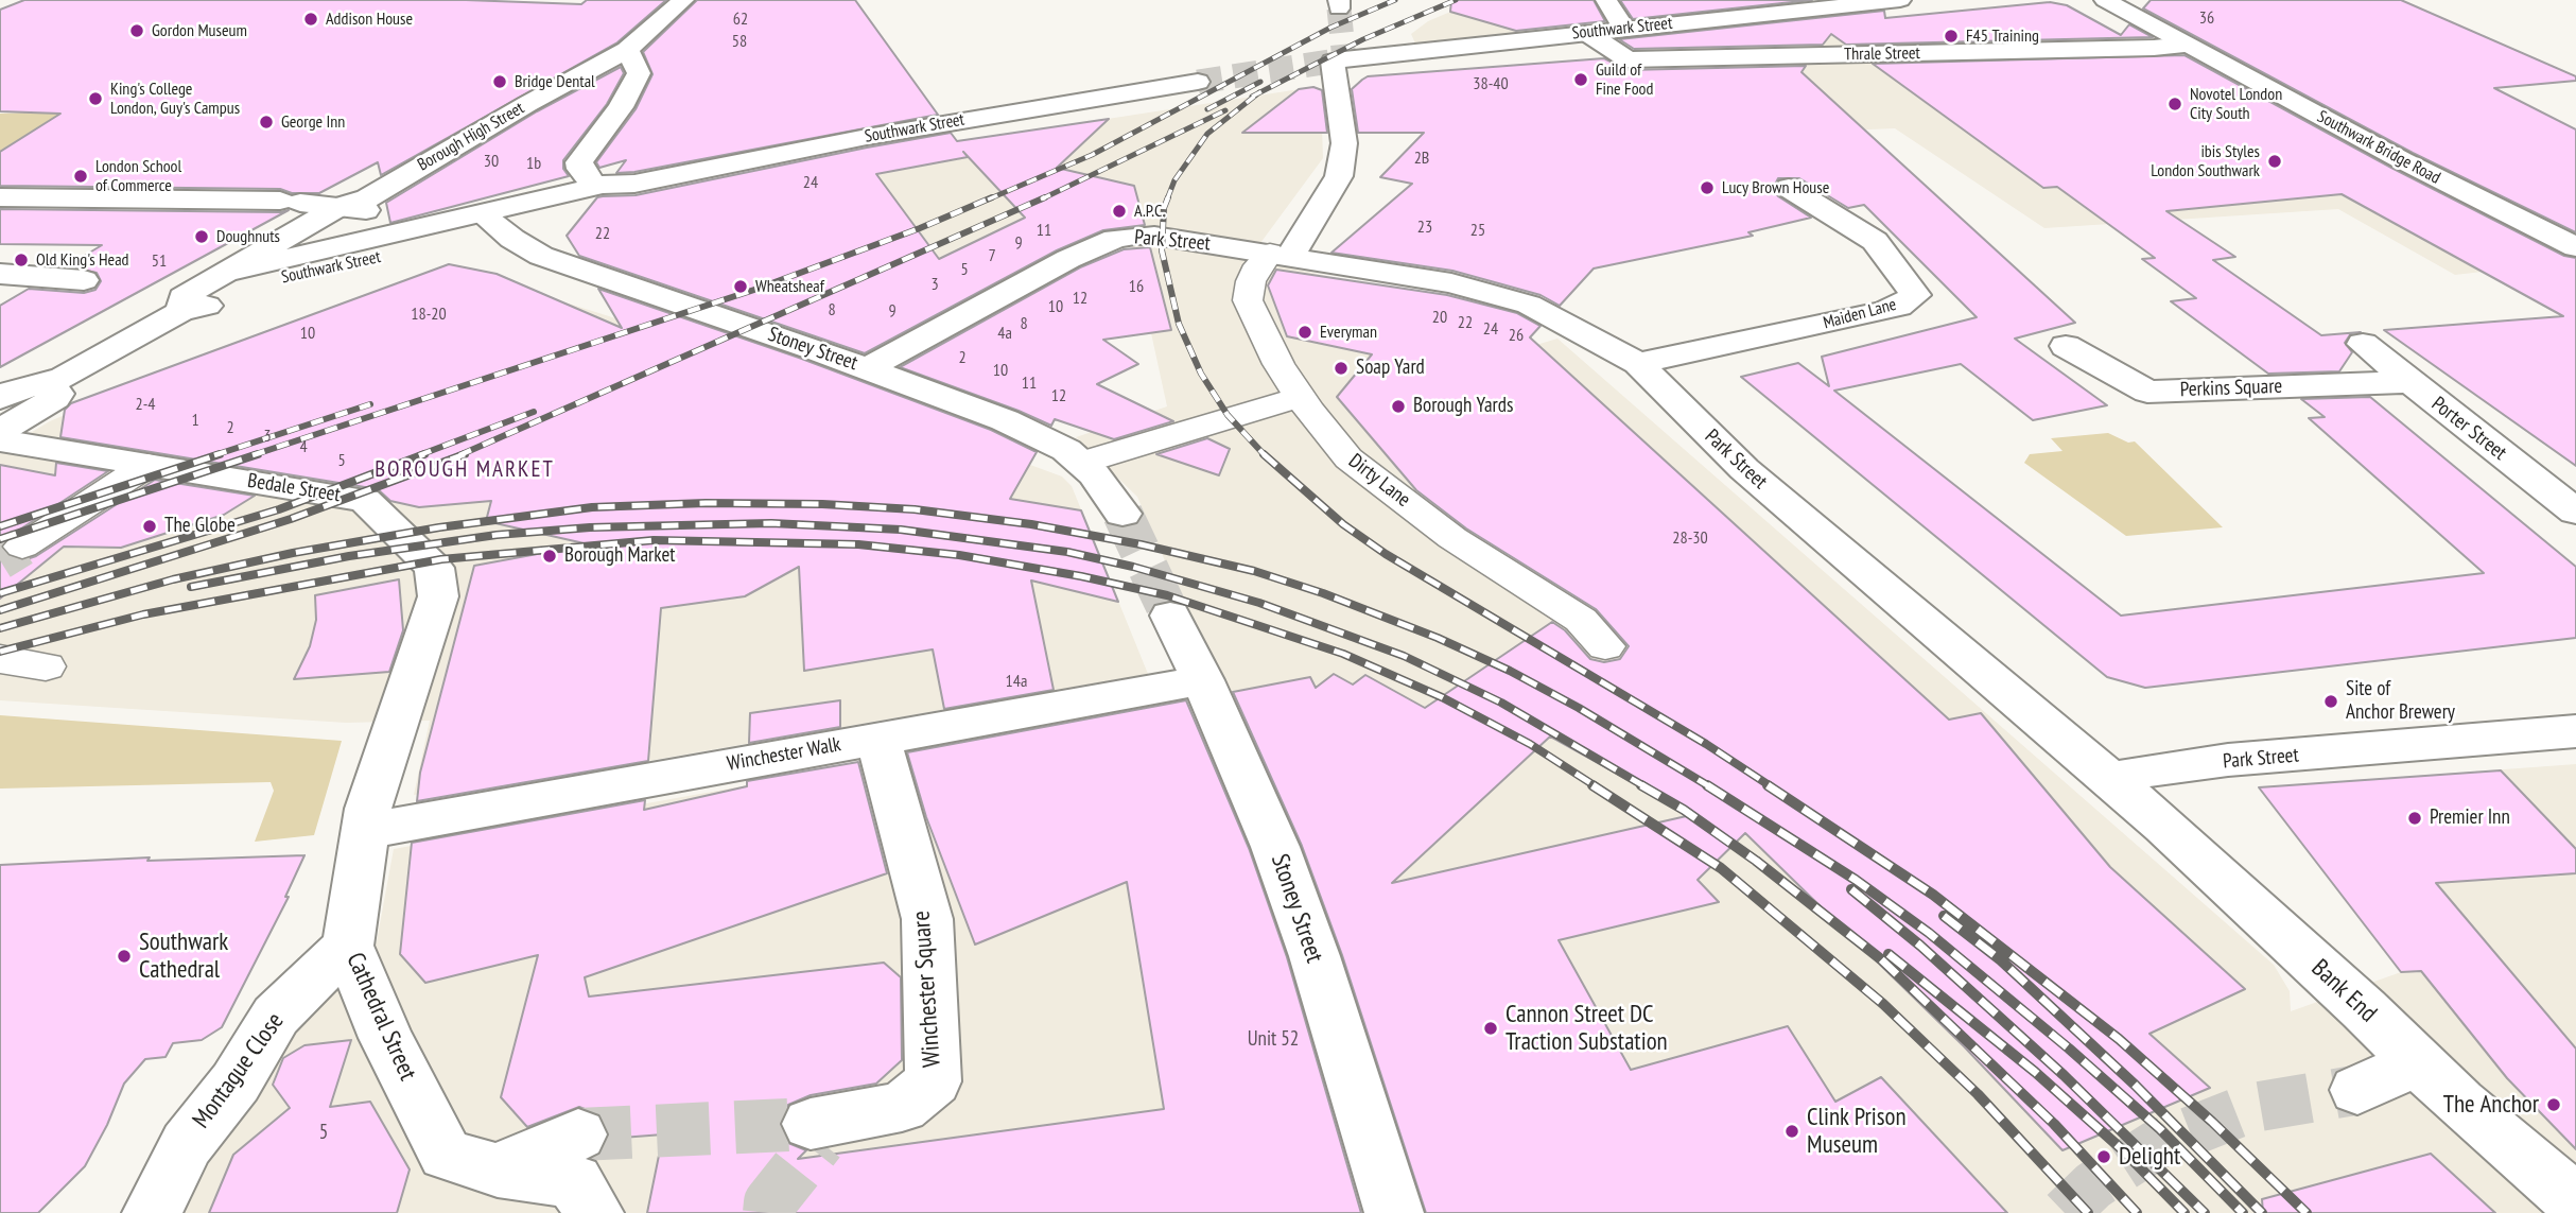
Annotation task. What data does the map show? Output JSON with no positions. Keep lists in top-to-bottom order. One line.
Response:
{"streets":{"street":["Southwark Street","Thrale Street","Borough High Street","Southwark Bridge Road","Park Street","Maiden Lane","Stoney Street","Perkins Square","Porter Street","Dirty Lane","Bedale Street","Winchester Walk","Winchester Square","Bank End","Cathedral Street","Montague Close"]},"crossings":[["Southwark Street","Thrale Street"],["Southwark Street","Borough High Street"],["Southwark Street","Park Street"],["Southwark Street","Stoney Street"],["Southwark Street","Dirty Lane"],["Thrale Street","Southwark Bridge Road"],["Park Street","Maiden Lane"],["Park Street","Stoney Street"],["Park Street","Dirty Lane"],["Park Street","Bank End"],["Stoney Street","Winchester Walk"],["Perkins Square","Porter Street"],["Bedale Street","Cathedral Street"],["Winchester Walk","Winchester Square"],["Winchester Walk","Cathedral Street"],["Cathedral Street","Montague Close"]],"districts":["BOROUGH MARKET"],"places":["Addison House","Gordon Museum","F45 Training","Guild of Fine Food","Bridge Dental","King's College London, Guy's Campus","Novotel London City South","George Inn","ibis Styles London Southwark","London School of Commerce","Lucy Brown House","A.P.C.","Doughnuts","Old King's Head","Wheatsheaf","Everyman","Soap Yard","Borough Yards","The Globe","Borough Market","Site of Anchor Brewery","Premier Inn","Southwark Cathedral","Cannon Street DC Traction Substation","The Anchor","Clink Prison Museum","Delight"],"house_numbers":["36","62","58","38-40","2B","30","1b","24","23","11","25","22","9","7","51","5","3","16","12","10","8","9","18-20","20","22","8","24","10","4a","26","2","10","11","12","2-4","1","2","3","4","5","28-30","14a","Unit 52","5"]}
